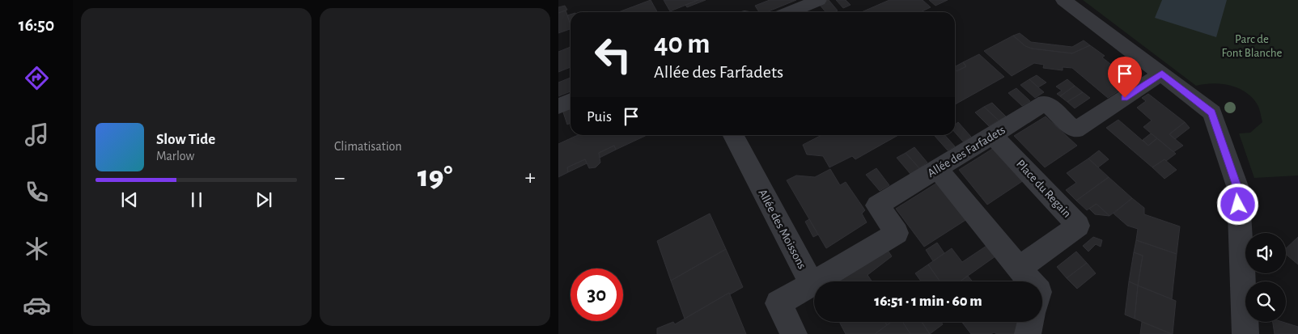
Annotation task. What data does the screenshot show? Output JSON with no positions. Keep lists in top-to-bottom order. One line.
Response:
{"streets":{"street":["Allée des Farfadets","Place du Regain","Allée des Moissons"]},"crossings":[["Allée des Farfadets","Place du Regain"],["Allée des Farfadets","Allée des Moissons"]],"parks":["Parc de Font Blanche"],"page":{"tabs":"16:50","tile":"Climatisation","turn":["40 m","Allée des Farfadets"],"then":"Puis","song":["Slow Tide","Marlow"],"heat":["−","19°","+"],"limit":"30","trip":"16:51 · 1 min · 60 m"}}
